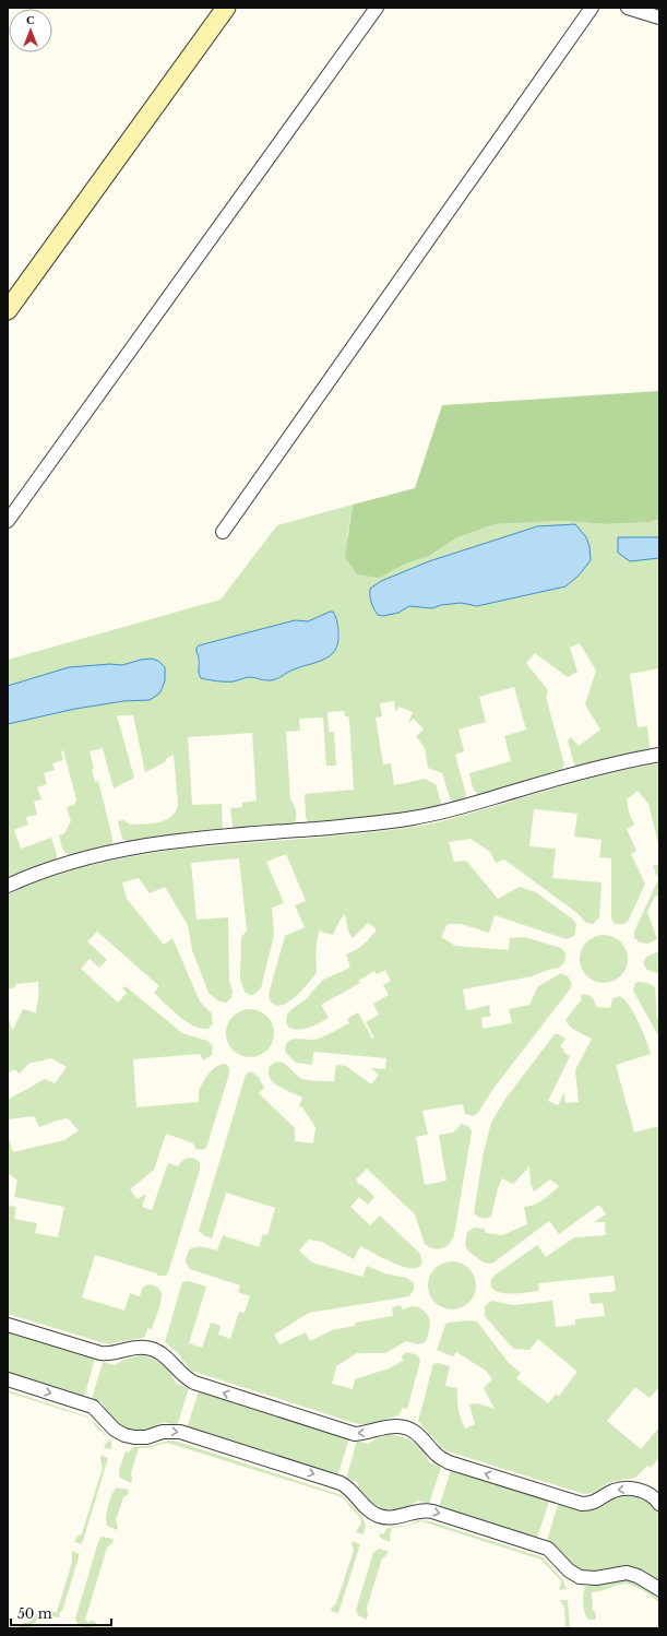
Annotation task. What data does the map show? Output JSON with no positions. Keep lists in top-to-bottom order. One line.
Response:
{"scale_bar":"50 m","north":"top"}
